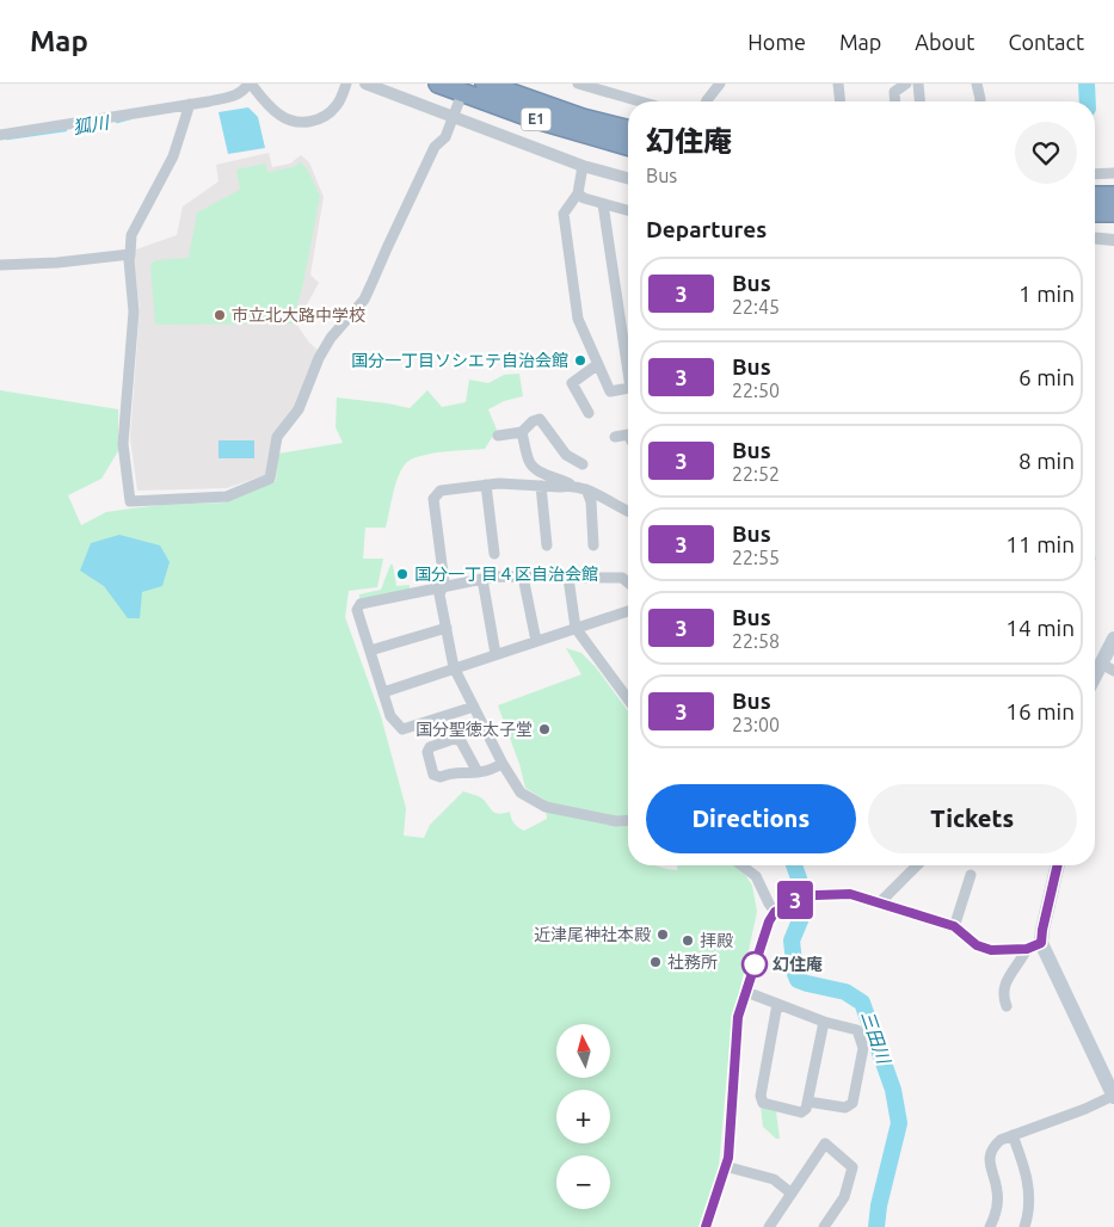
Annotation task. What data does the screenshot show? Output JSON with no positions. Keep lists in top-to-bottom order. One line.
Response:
{"streets":{"highway":["E1"]},"water":["狐川","三田川"],"places":["市立北大路中学校","国分一丁目ソシエテ自治会館","国分一丁目４区自治会館","国分聖徳太子堂","近津尾神社本殿","拝殿","社務所","幻住庵"],"lines":["bus line 3"],"north":"top","page":{"header":"Map","nav":["Home","Map","About","Contact"],"on_map":"3","heading":[["幻住庵","Bus"],"Departures"],"list":[{"mark":"3","name":"Bus","note":"22:45","value":"1 min"},{"mark":"3","name":"Bus","note":"22:50","value":"6 min"},{"mark":"3","name":"Bus","note":"22:52","value":"8 min"},{"mark":"3","name":"Bus","note":"22:55","value":"11 min"},{"mark":"3","name":"Bus","note":"22:58","value":"14 min"},{"mark":"3","name":"Bus","note":"23:00","value":"16 min"}],"buttons":["Directions","Tickets"],"map_buttons":["+","−"]}}
